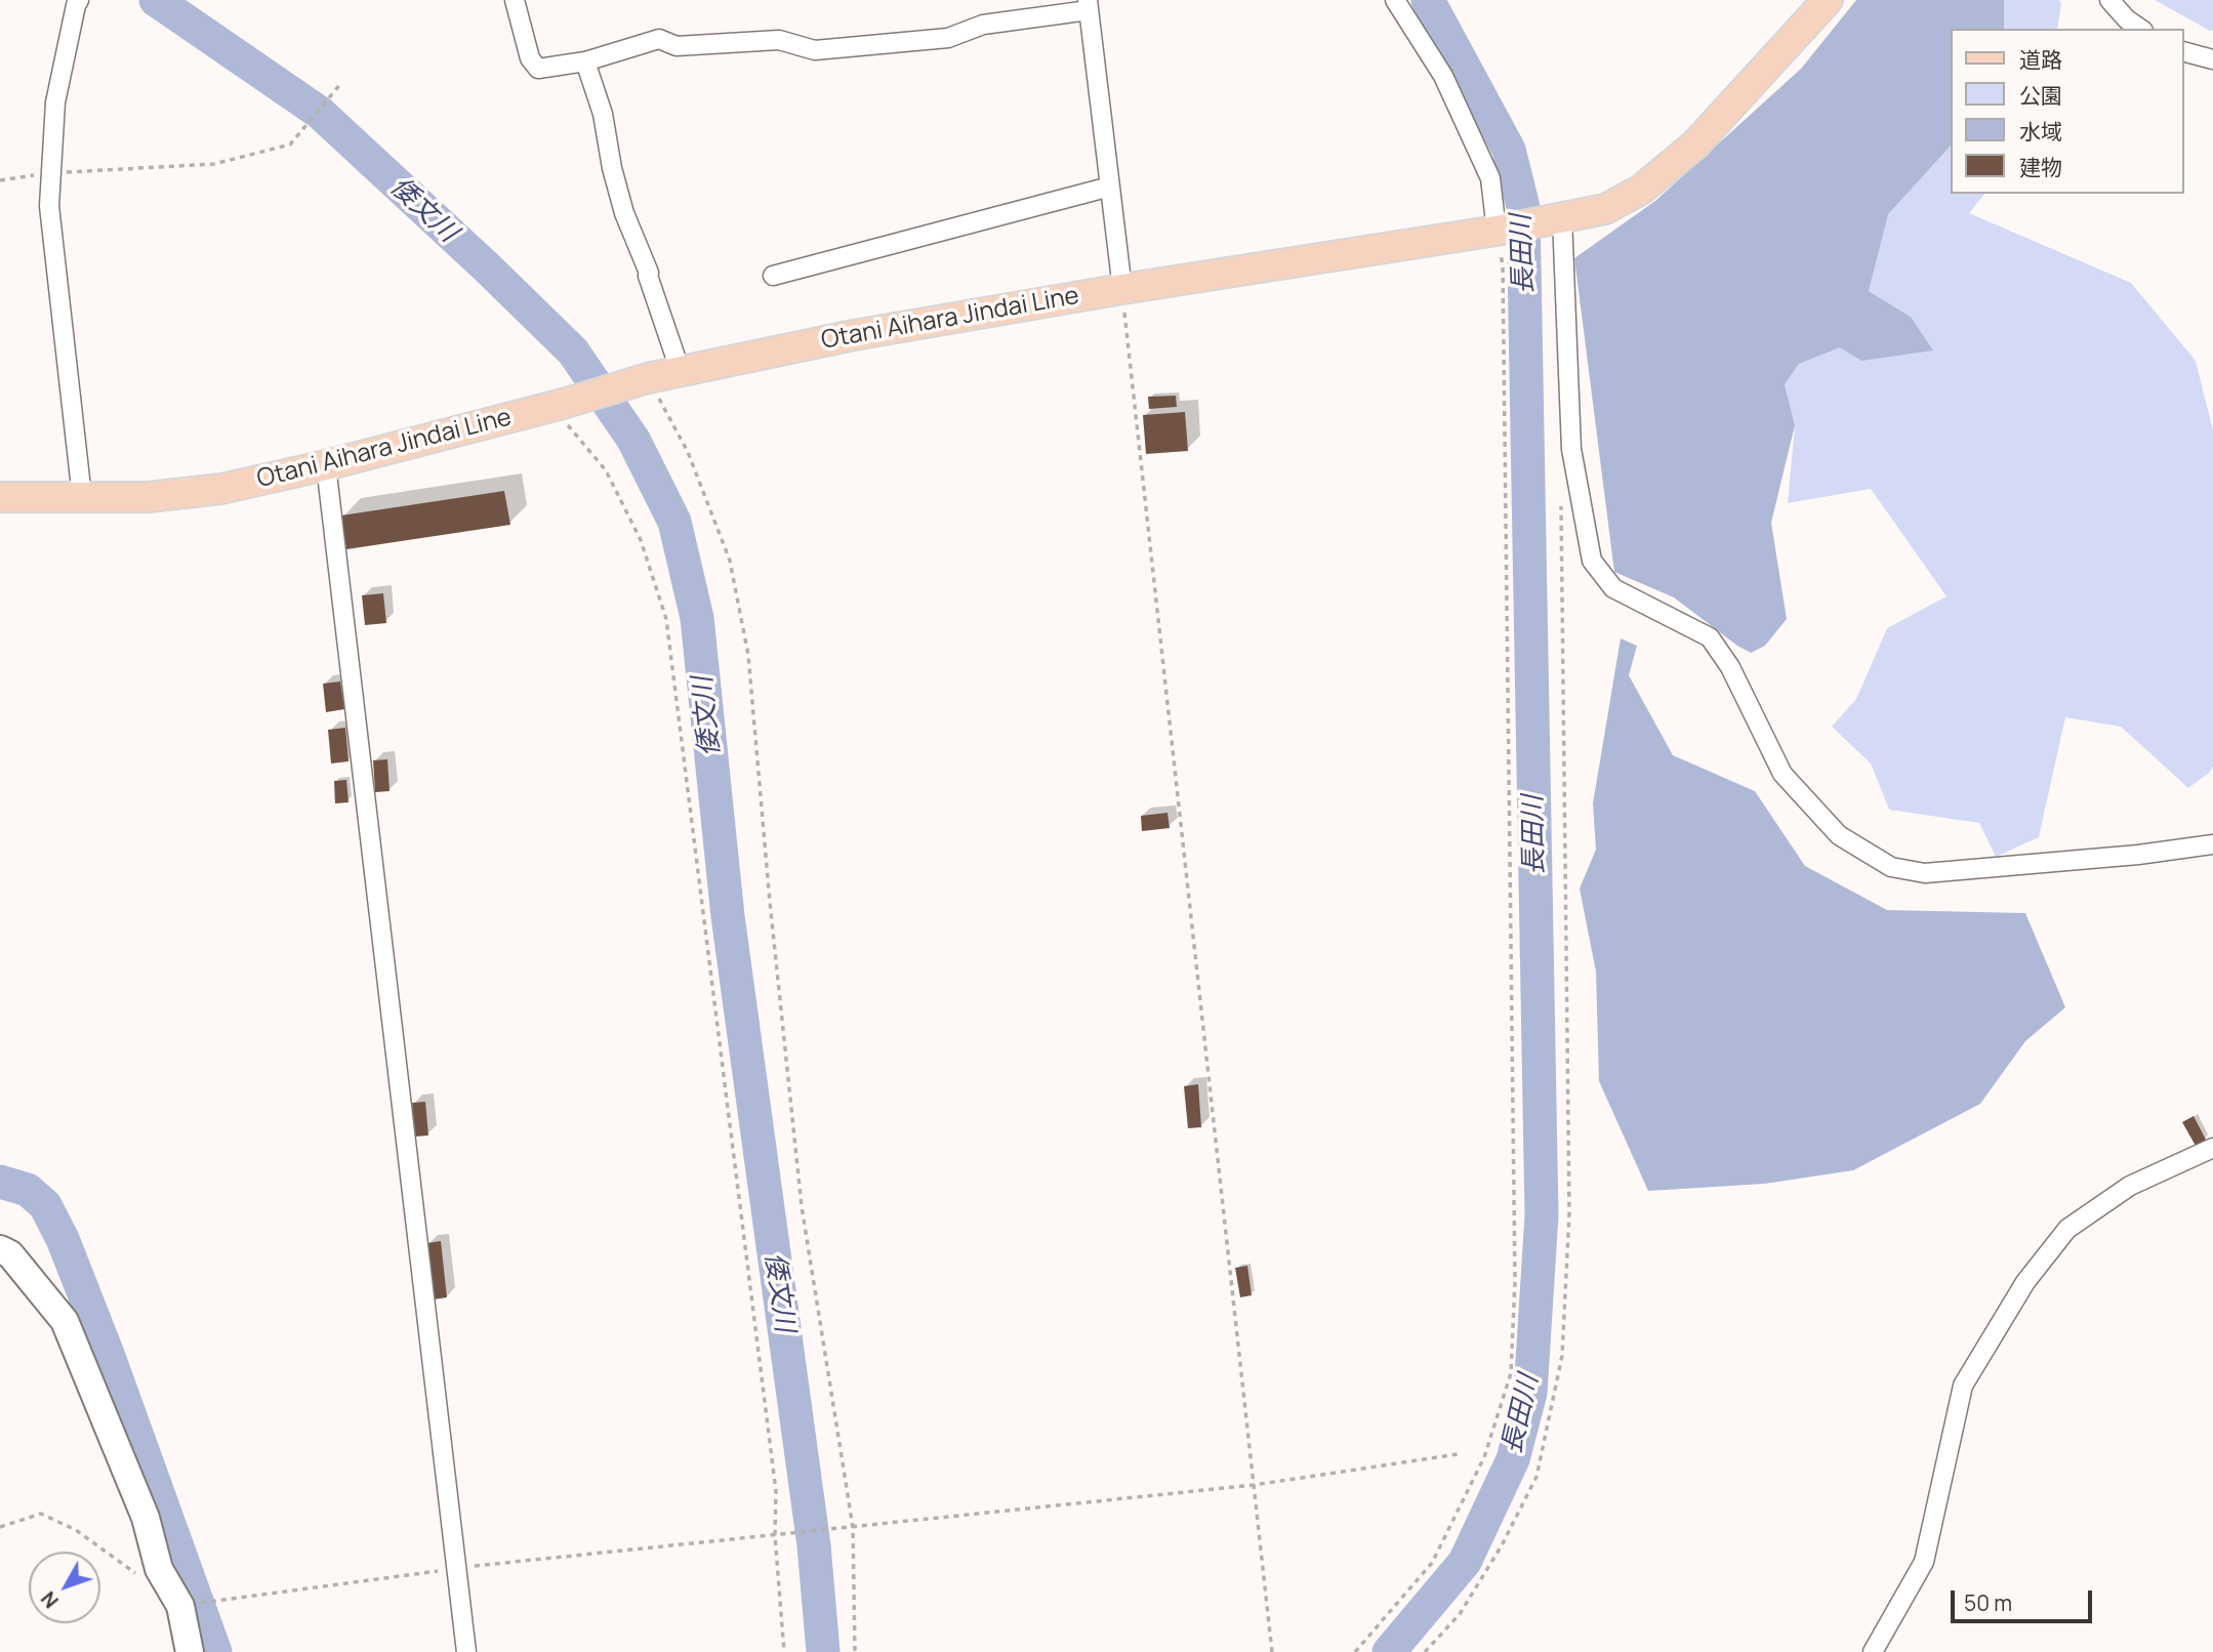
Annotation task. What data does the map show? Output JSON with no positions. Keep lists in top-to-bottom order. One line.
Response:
{"streets":{"main road":["Otani Aihara Jindai Line"]},"water":["倭文川","長田川"],"legend":["道路","公園","水域","建物"],"scale_bar":"50 m","north":"bottom left"}
